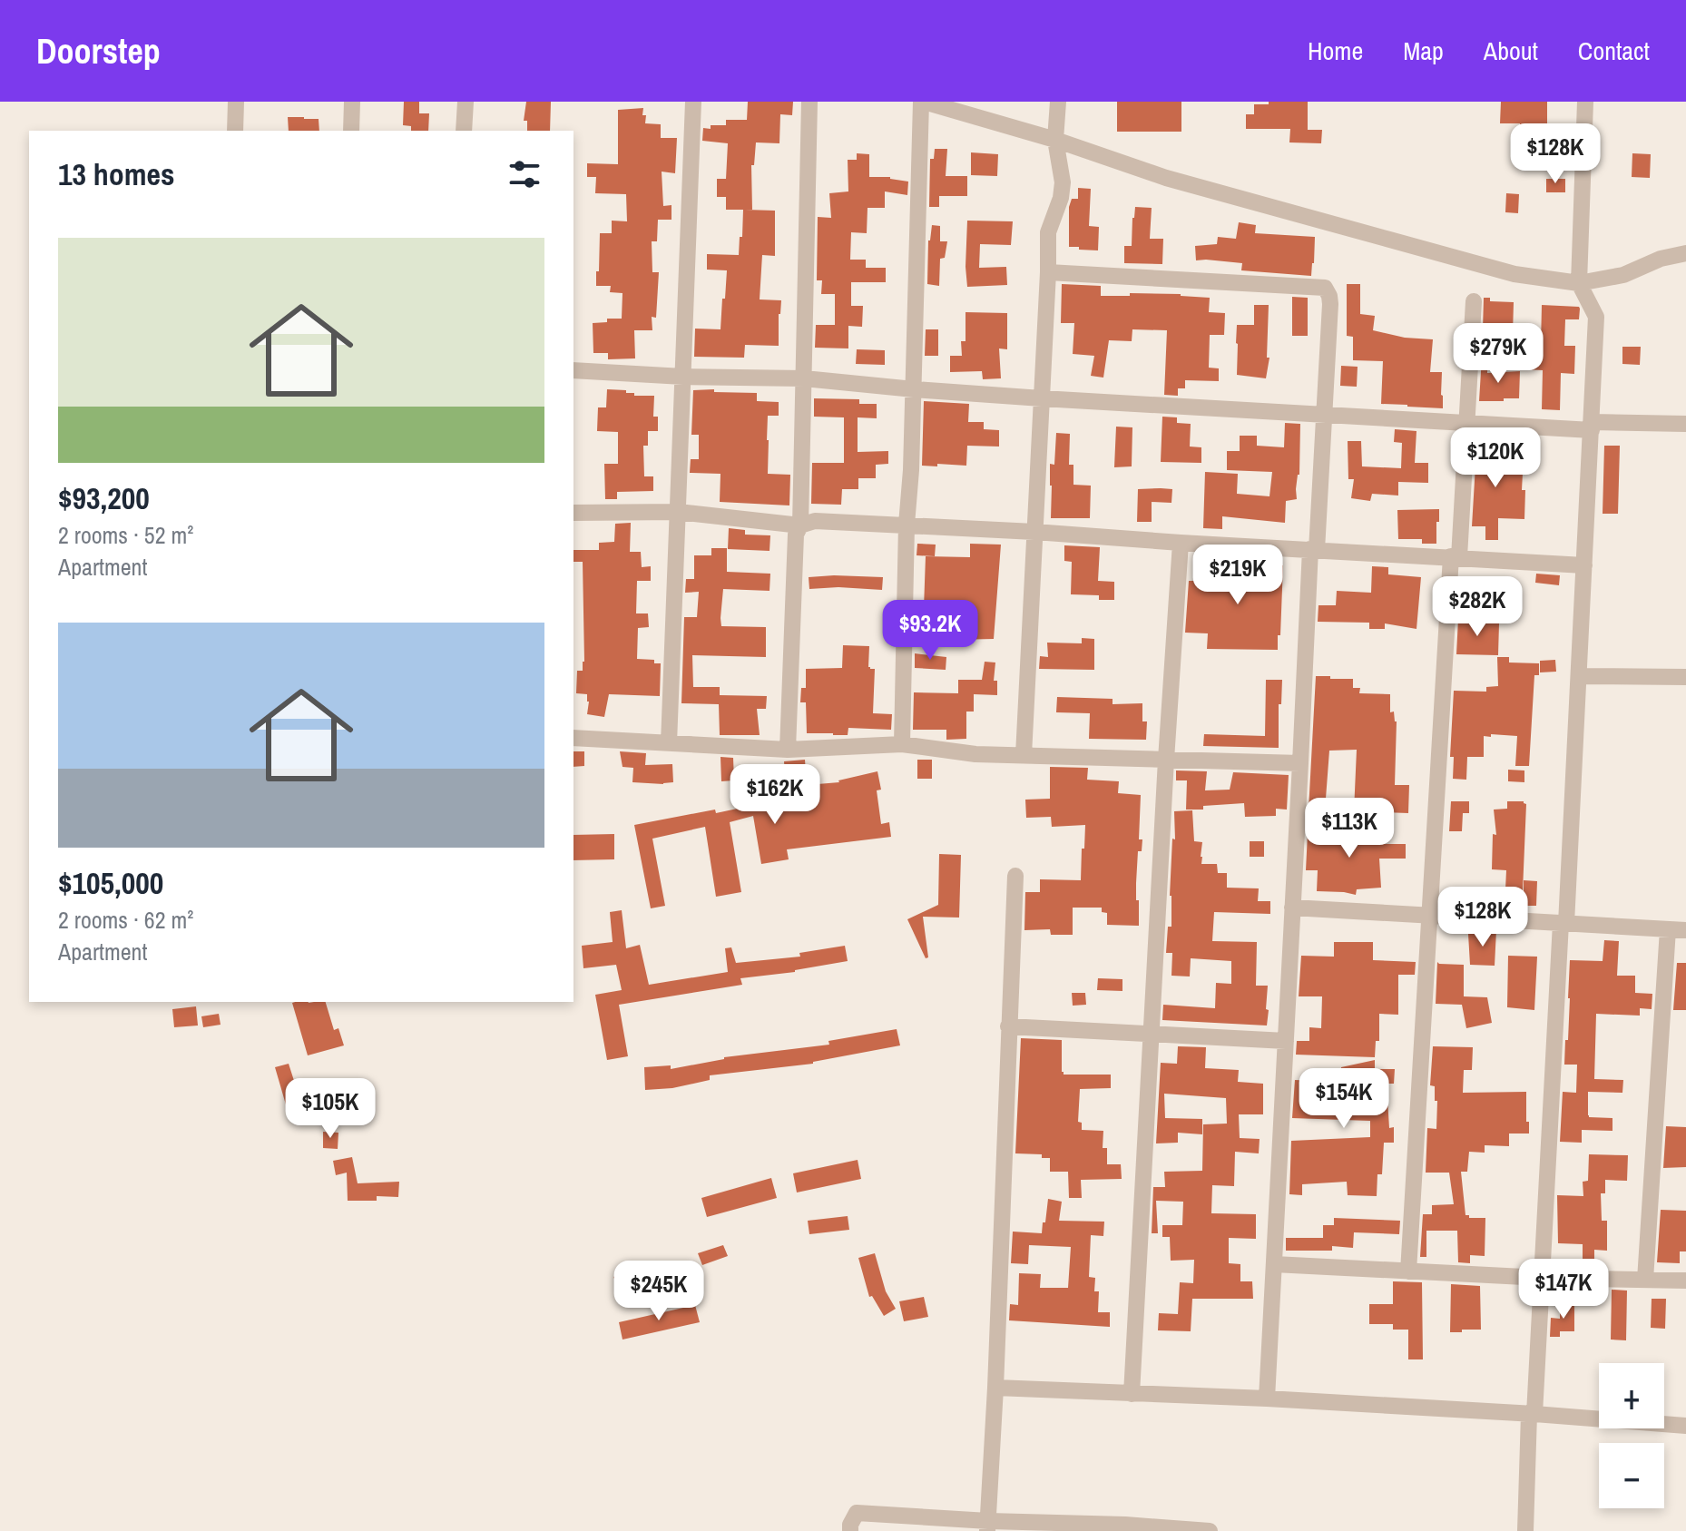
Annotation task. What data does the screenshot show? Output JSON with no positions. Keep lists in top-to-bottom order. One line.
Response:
{"page":{"header":"Doorstep","nav":["Home","Map","About","Contact"],"price":["$128K","$279K","$120K","$219K","$282K","$93.2K","$162K","$113K","$128K","$154K","$105K","$147K","$245K"],"heading":"13 homes","list":[{"name":"$93,200","note":"2 rooms · 52 m² · Apartment"},{"name":"$105,000","note":"2 rooms · 62 m² · Apartment"}],"map_buttons":["+","−"]}}
